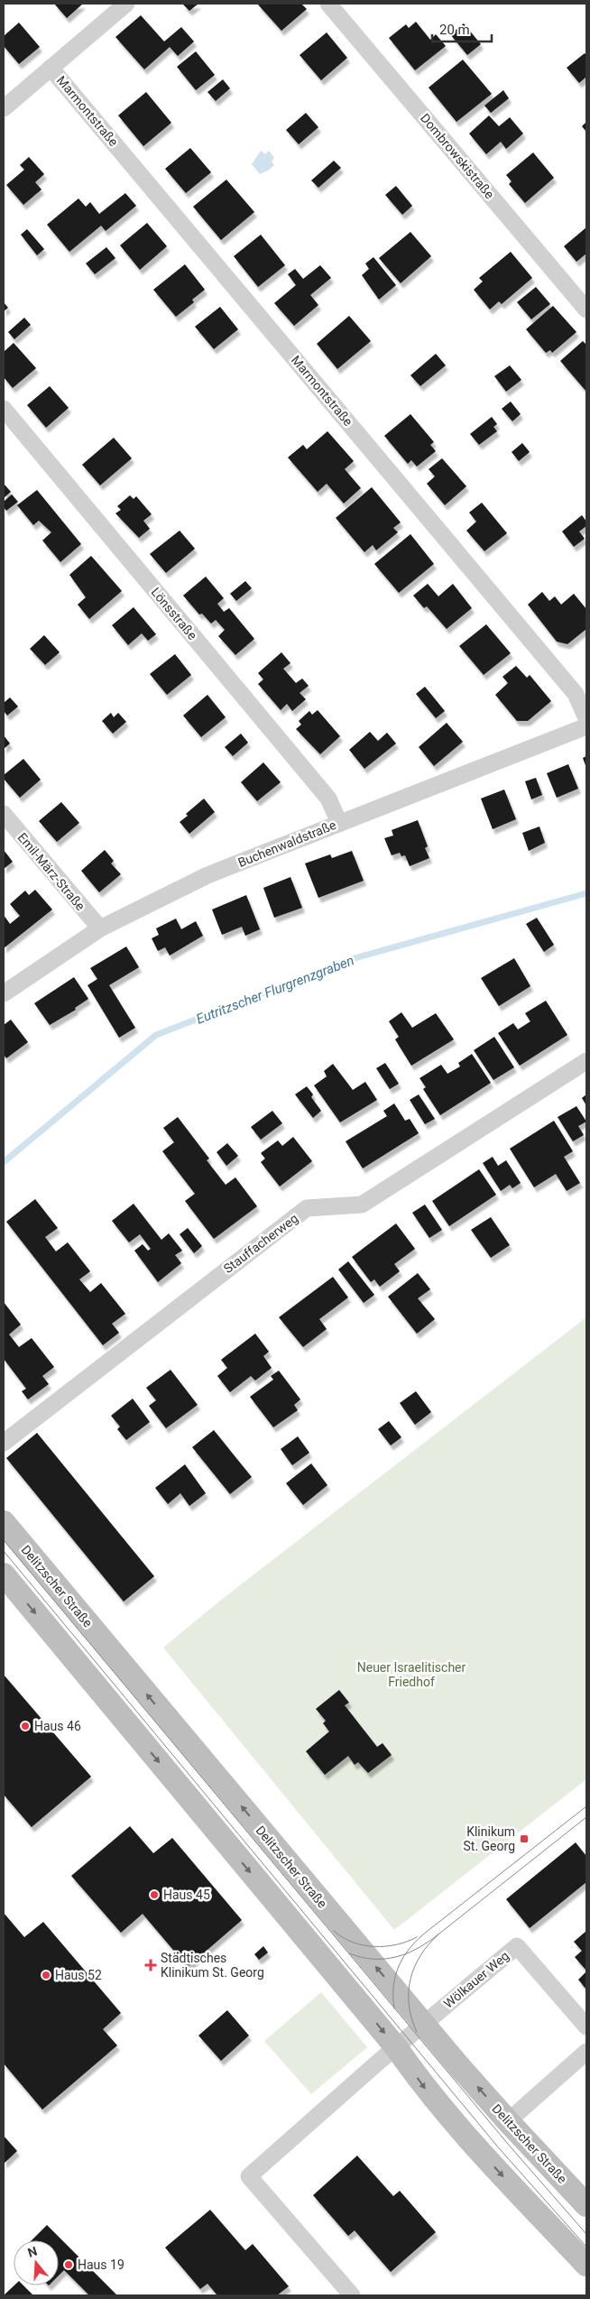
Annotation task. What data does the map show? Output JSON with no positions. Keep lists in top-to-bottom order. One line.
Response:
{"streets":{"main road":["Delitzscher Straße"],"street":["Marmontstraße","Dombrowskistraße","Lönsstraße","Buchenwaldstraße","Emil-März-Straße","Stauffacherweg","Wölkauer Weg"]},"crossings":[["Lönsstraße","Buchenwaldstraße"],["Buchenwaldstraße","Emil-März-Straße"],["Delitzscher Straße","Wölkauer Weg"]],"water":["Eutritzscher Flurgrenzgraben"],"parks":["Neuer Israelitischer Friedhof"],"places":{"other":["Haus 46","Haus 45","Haus 52","Haus 19"],"transit":["Klinikum St. Georg"],"health":["Städtisches Klinikum St. Georg"]},"scale_bar":"20 m","north":"top"}
